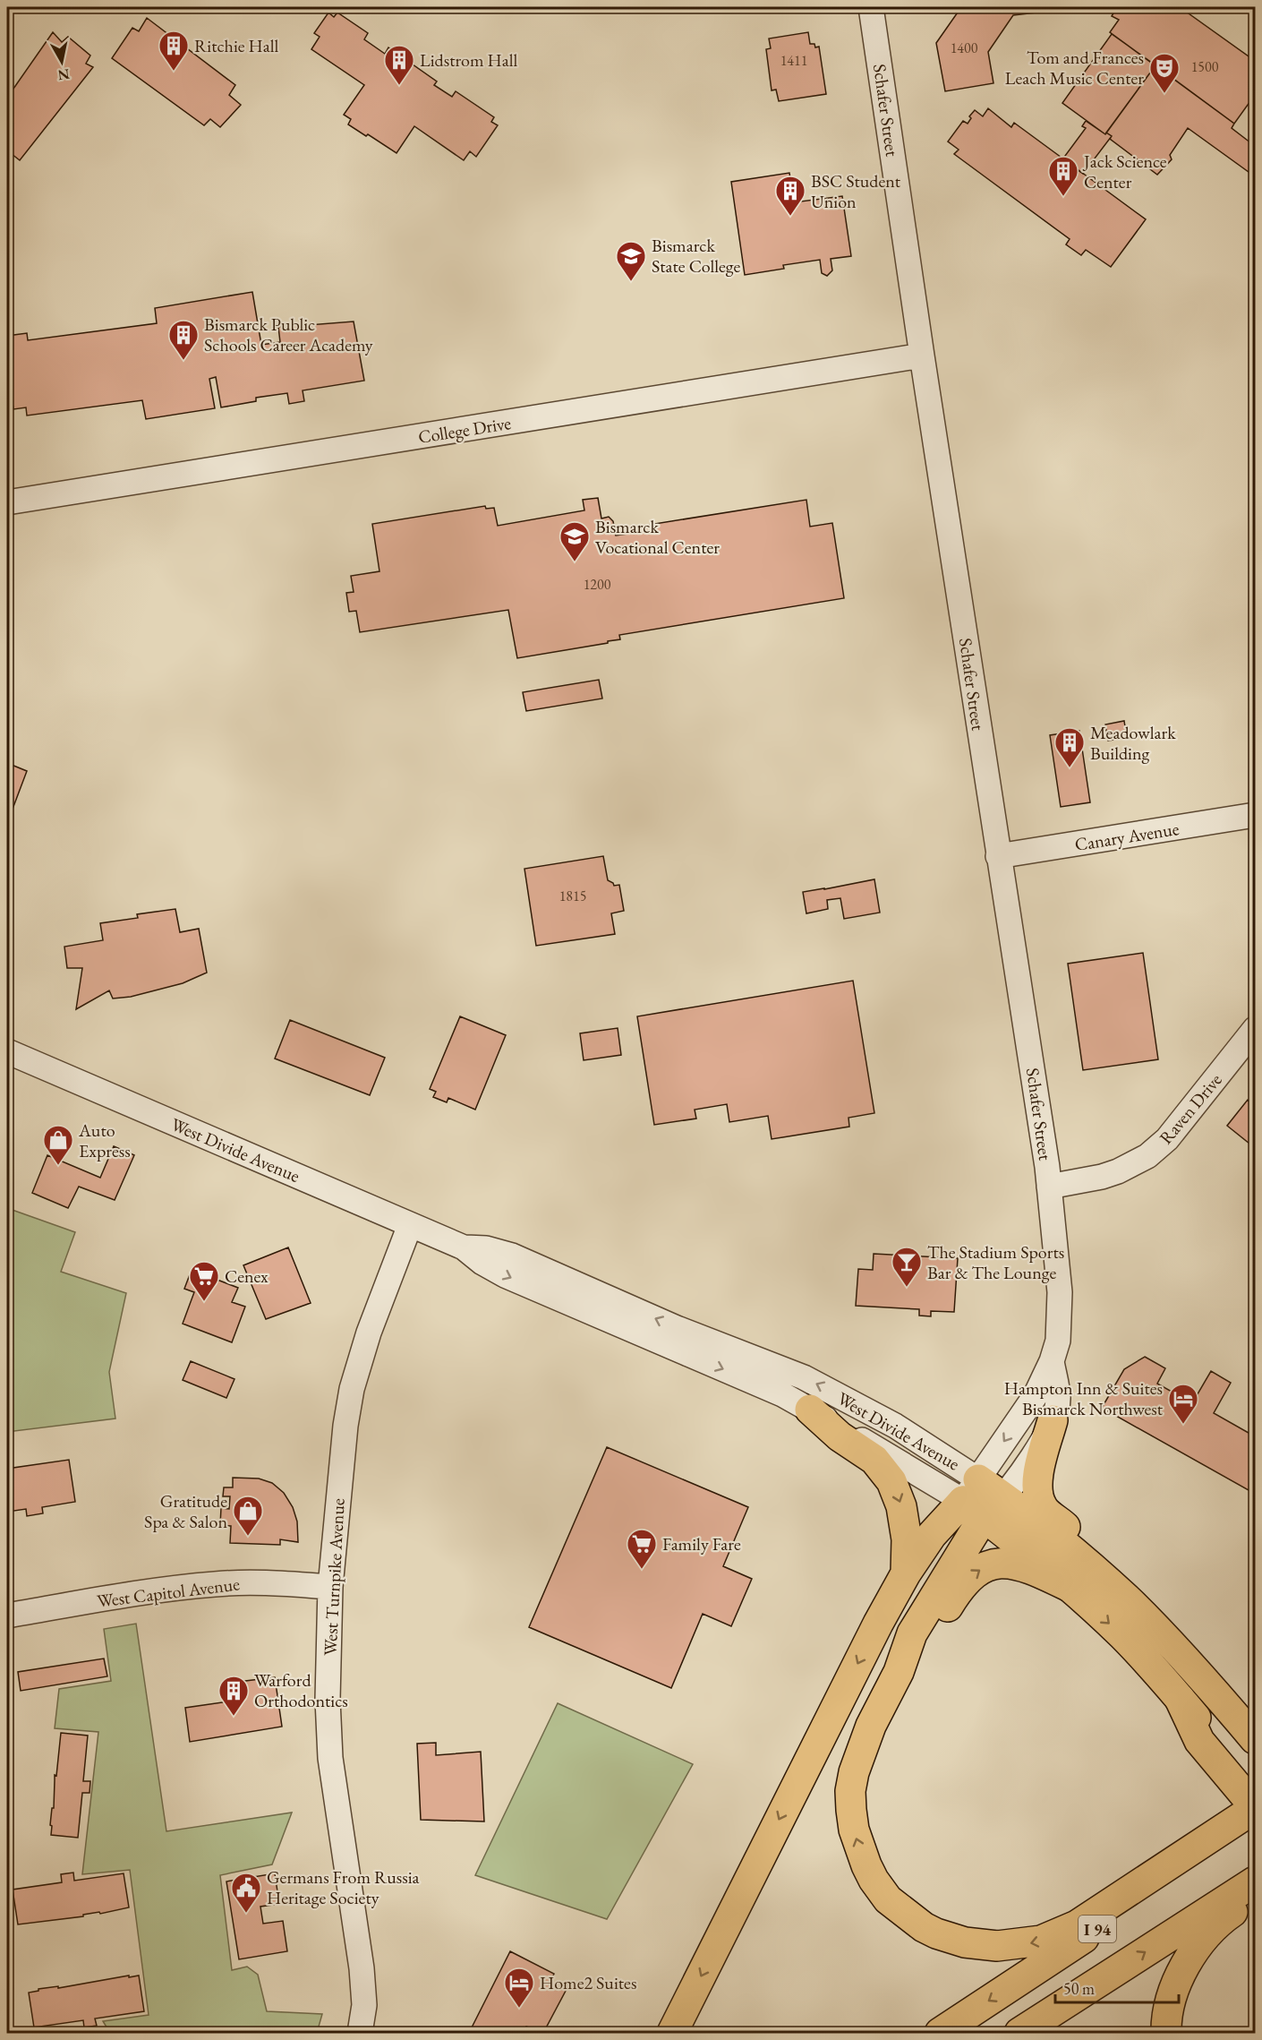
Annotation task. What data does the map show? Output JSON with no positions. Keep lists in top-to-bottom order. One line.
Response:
{"streets":{"main road":["West Divide Avenue","I 94"],"street":["Schafer Street","College Drive","Canary Avenue","Raven Drive","West Turnpike Avenue","West Capitol Avenue"]},"crossings":[["Schafer Street","College Drive"],["Schafer Street","Canary Avenue"],["Schafer Street","Raven Drive"],["Schafer Street","West Divide Avenue"],["West Divide Avenue","West Turnpike Avenue"],["West Turnpike Avenue","West Capitol Avenue"]],"places":{"building":["Ritchie Hall","Lidstrom Hall","Jack Science Center","BSC Student Union","Bismarck Public Schools Career Academy","Meadowlark Building","Warford Orthodontics"],"theatre":["Tom and Frances Leach Music Center"],"school or university":["Bismarck State College","Bismarck Vocational Center"],"shop":["Auto Express","Gratitude Spa & Salon"],"bar":["The Stadium Sports Bar & The Lounge"],"supermarket":["Cenex","Family Fare"],"hotel":["Hampton Inn & Suites Bismarck Northwest","Home2 Suites"],"public building":["Germans From Russia Heritage Society"]},"house_numbers":["1400","1411","1500","1200","1815"],"scale_bar":"50 m","north":"bottom"}
